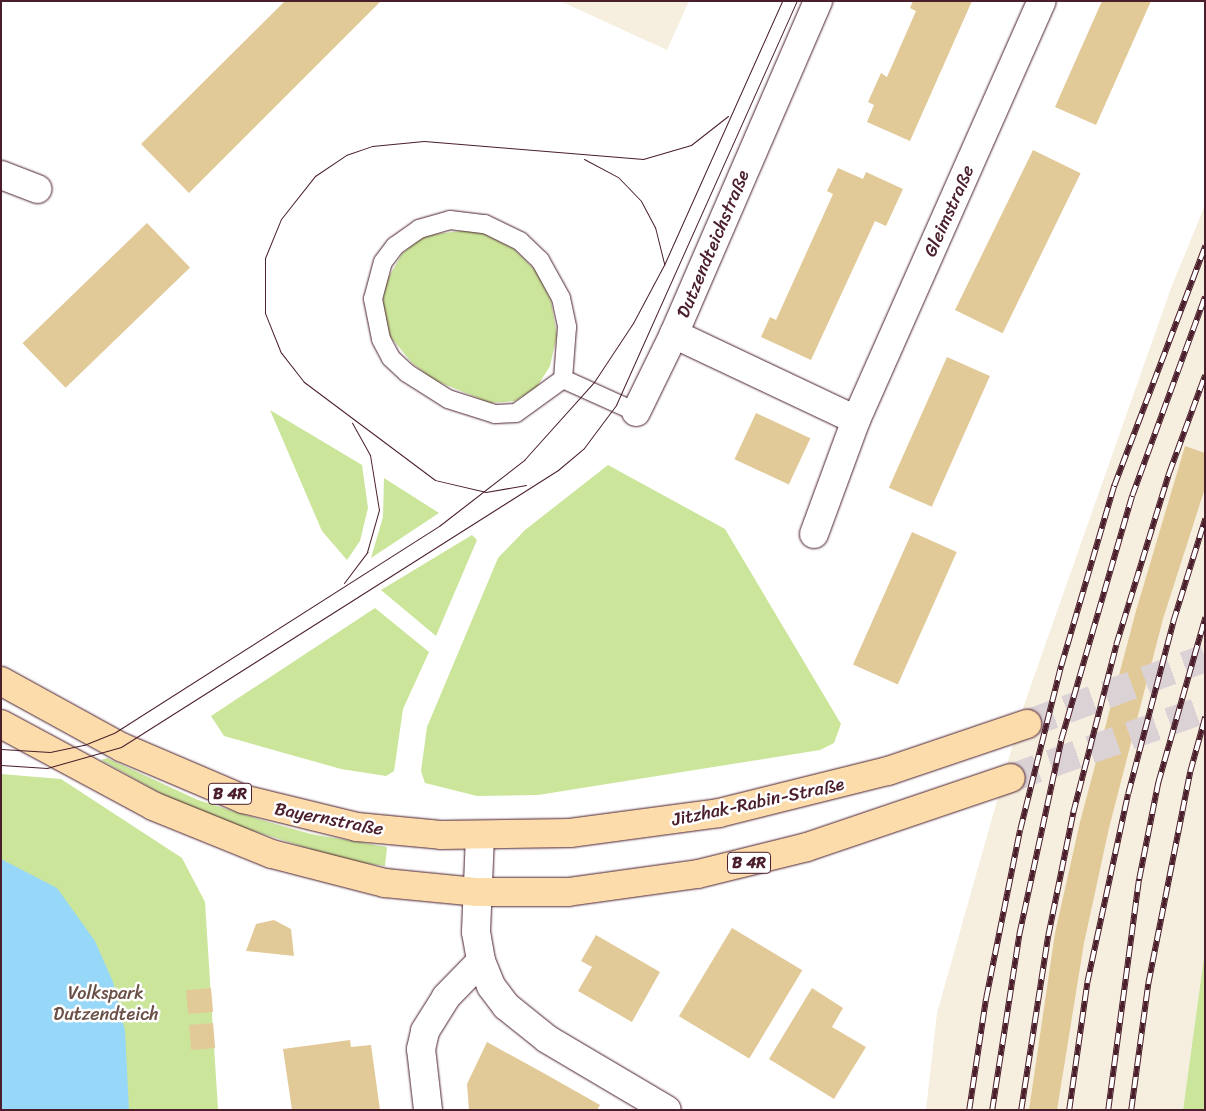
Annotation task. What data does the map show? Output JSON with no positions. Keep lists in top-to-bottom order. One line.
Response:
{"streets":{"main road":["B 4R","Jitzhak-Rabin-Straße","Bayernstraße"],"street":["Gleimstraße","Dutzendteichstraße"]},"crossings":[["Jitzhak-Rabin-Straße","Bayernstraße"]],"parks":["Volkspark Dutzendteich"]}
